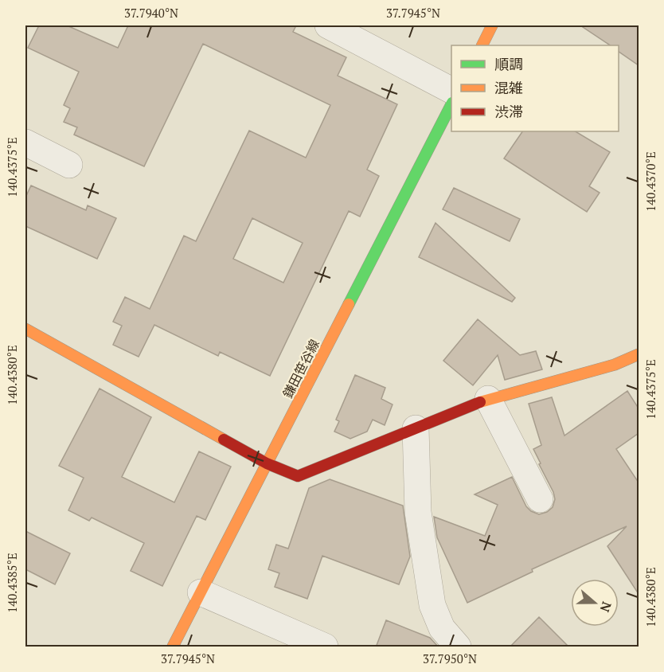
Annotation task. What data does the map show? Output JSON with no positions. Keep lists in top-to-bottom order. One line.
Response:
{"streets":{"street":["鎌田笹谷線"]},"legend":["順調","混雑","渋滞"],"north":"right","coordinates":["37.7940°N","37.7945°N","140.4375°E","140.4370°E","140.4380°E","140.4385°E","37.7950°N"]}
